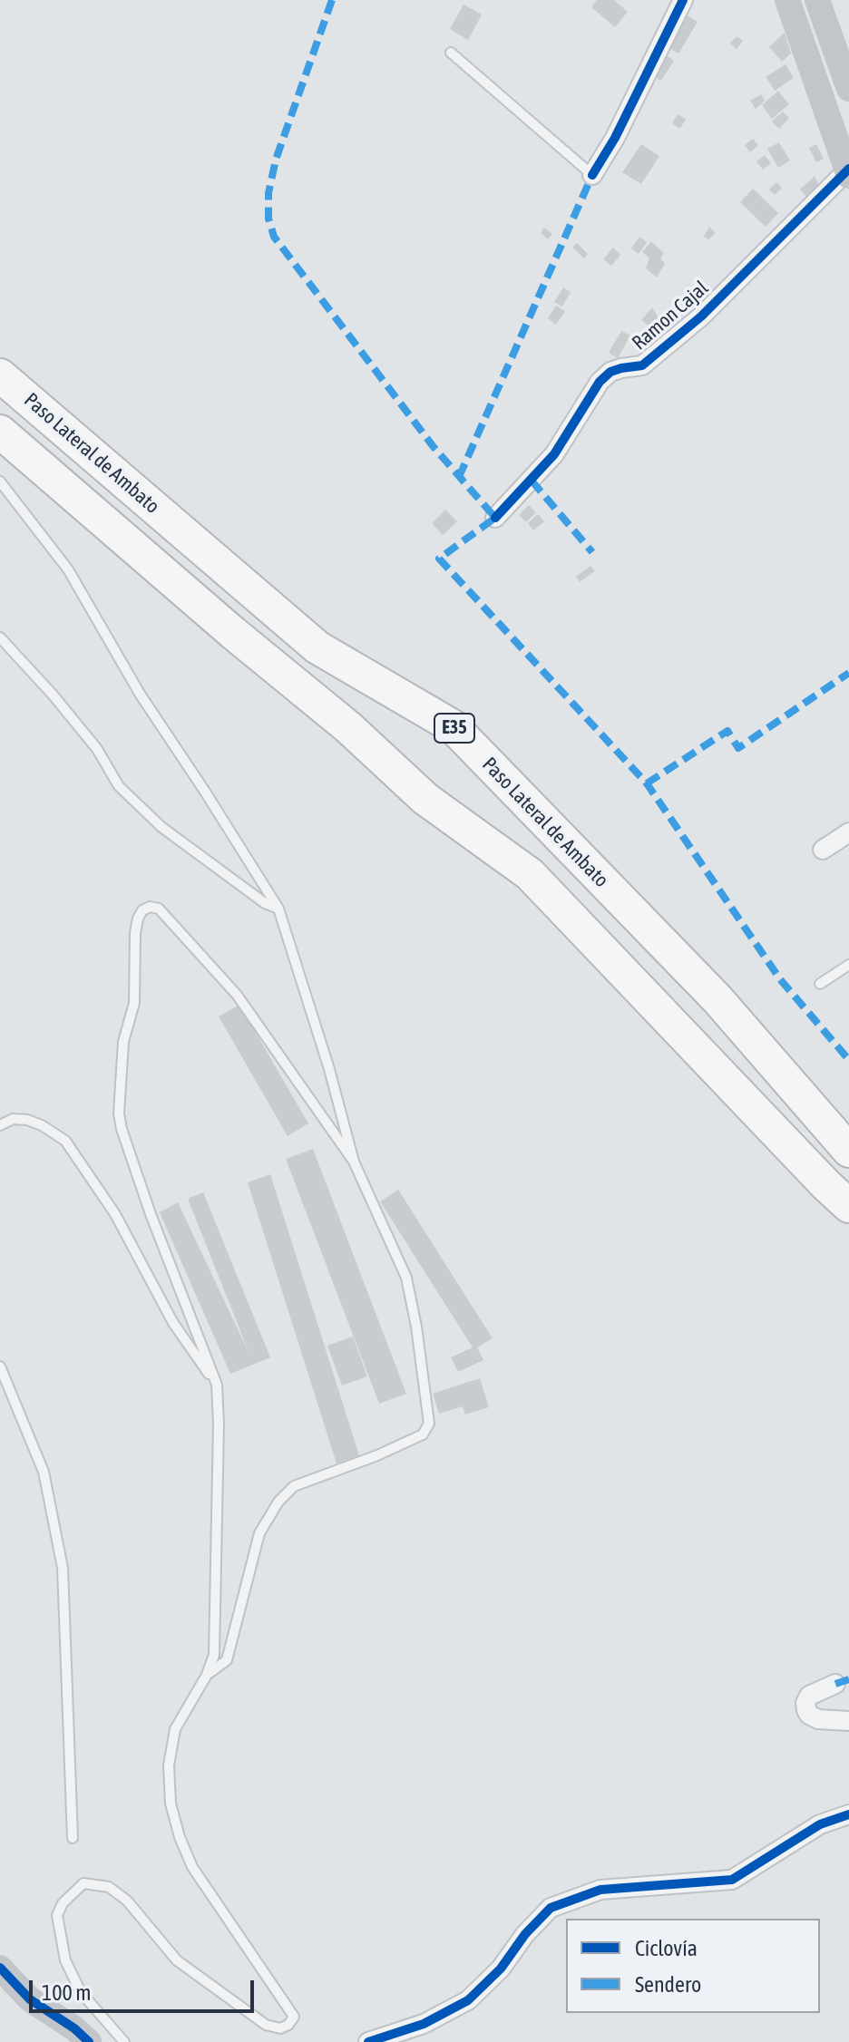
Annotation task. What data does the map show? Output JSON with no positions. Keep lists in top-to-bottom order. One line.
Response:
{"streets":{"highway":["Paso Lateral de Ambato","E35"],"street":["Ramon Cajal"]},"legend":["Ciclovía","Sendero"],"scale_bar":"100 m"}
